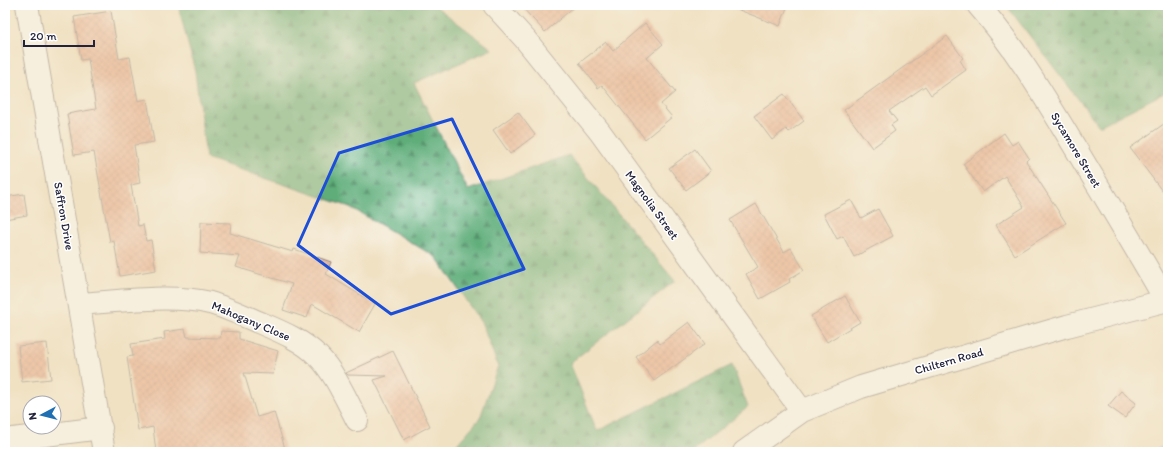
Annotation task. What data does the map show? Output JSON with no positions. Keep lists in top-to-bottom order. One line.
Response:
{"streets":{"street":["Sycamore Street","Magnolia Street","Saffron Drive","Mahogany Close","Chiltern Road"]},"crossings":[["Sycamore Street","Chiltern Road"],["Magnolia Street","Chiltern Road"],["Saffron Drive","Mahogany Close"]],"scale_bar":"20 m","north":"left"}
